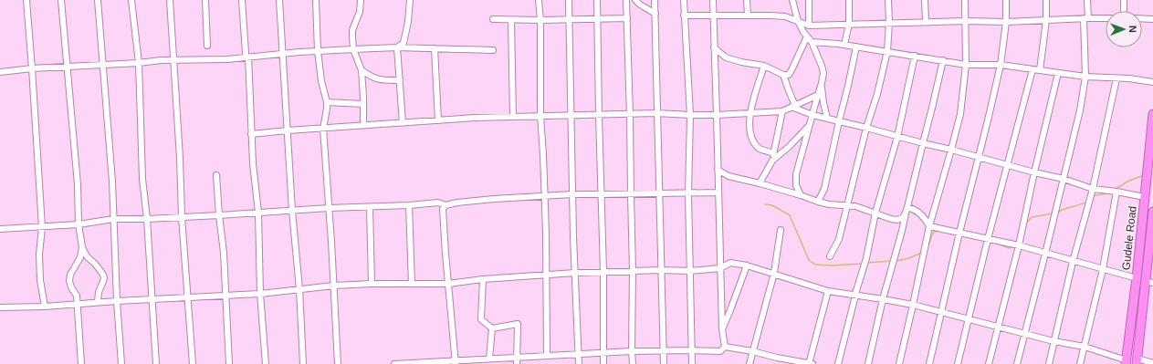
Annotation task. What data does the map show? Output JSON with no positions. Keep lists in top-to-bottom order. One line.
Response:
{"streets":{"highway":["Gudele Road"]},"north":"right"}
